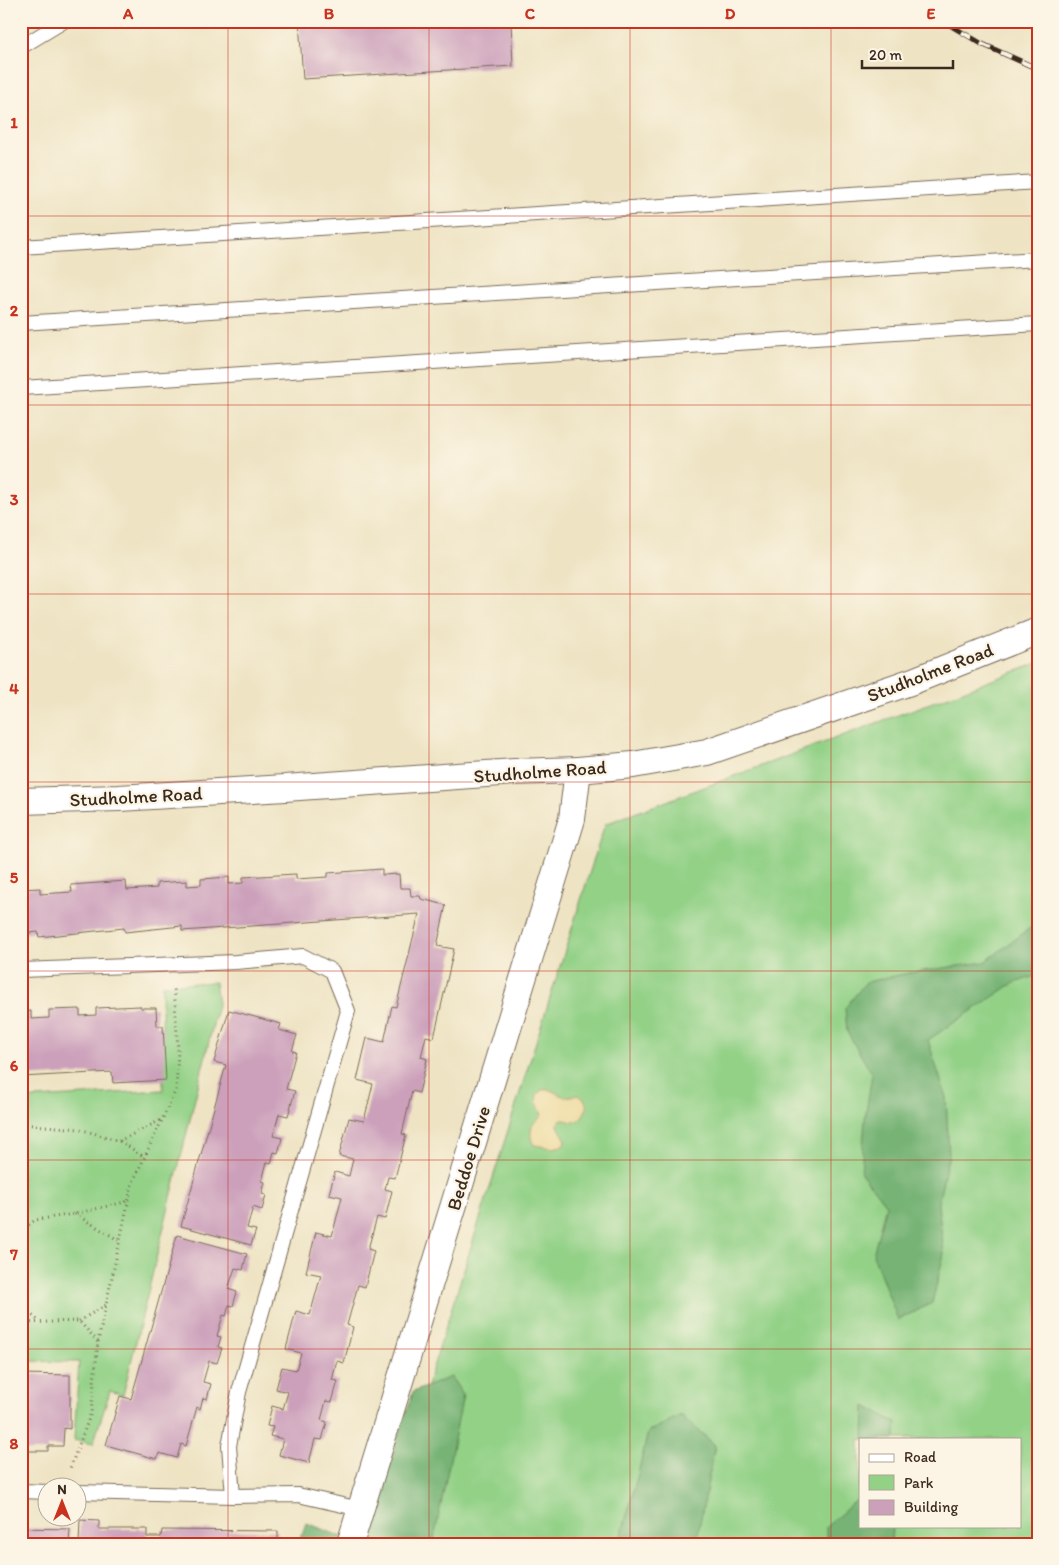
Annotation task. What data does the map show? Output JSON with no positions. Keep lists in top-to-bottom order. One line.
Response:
{"streets":{"street":["Studholme Road","Beddoe Drive"]},"crossings":[["Studholme Road","Beddoe Drive"]],"legend":["Road","Park","Building"],"scale_bar":"20 m","north":"top","grid":{"columns":["A","B","C","D","E"],"rows":["1","2","3","4","5","6","7","8"]}}
